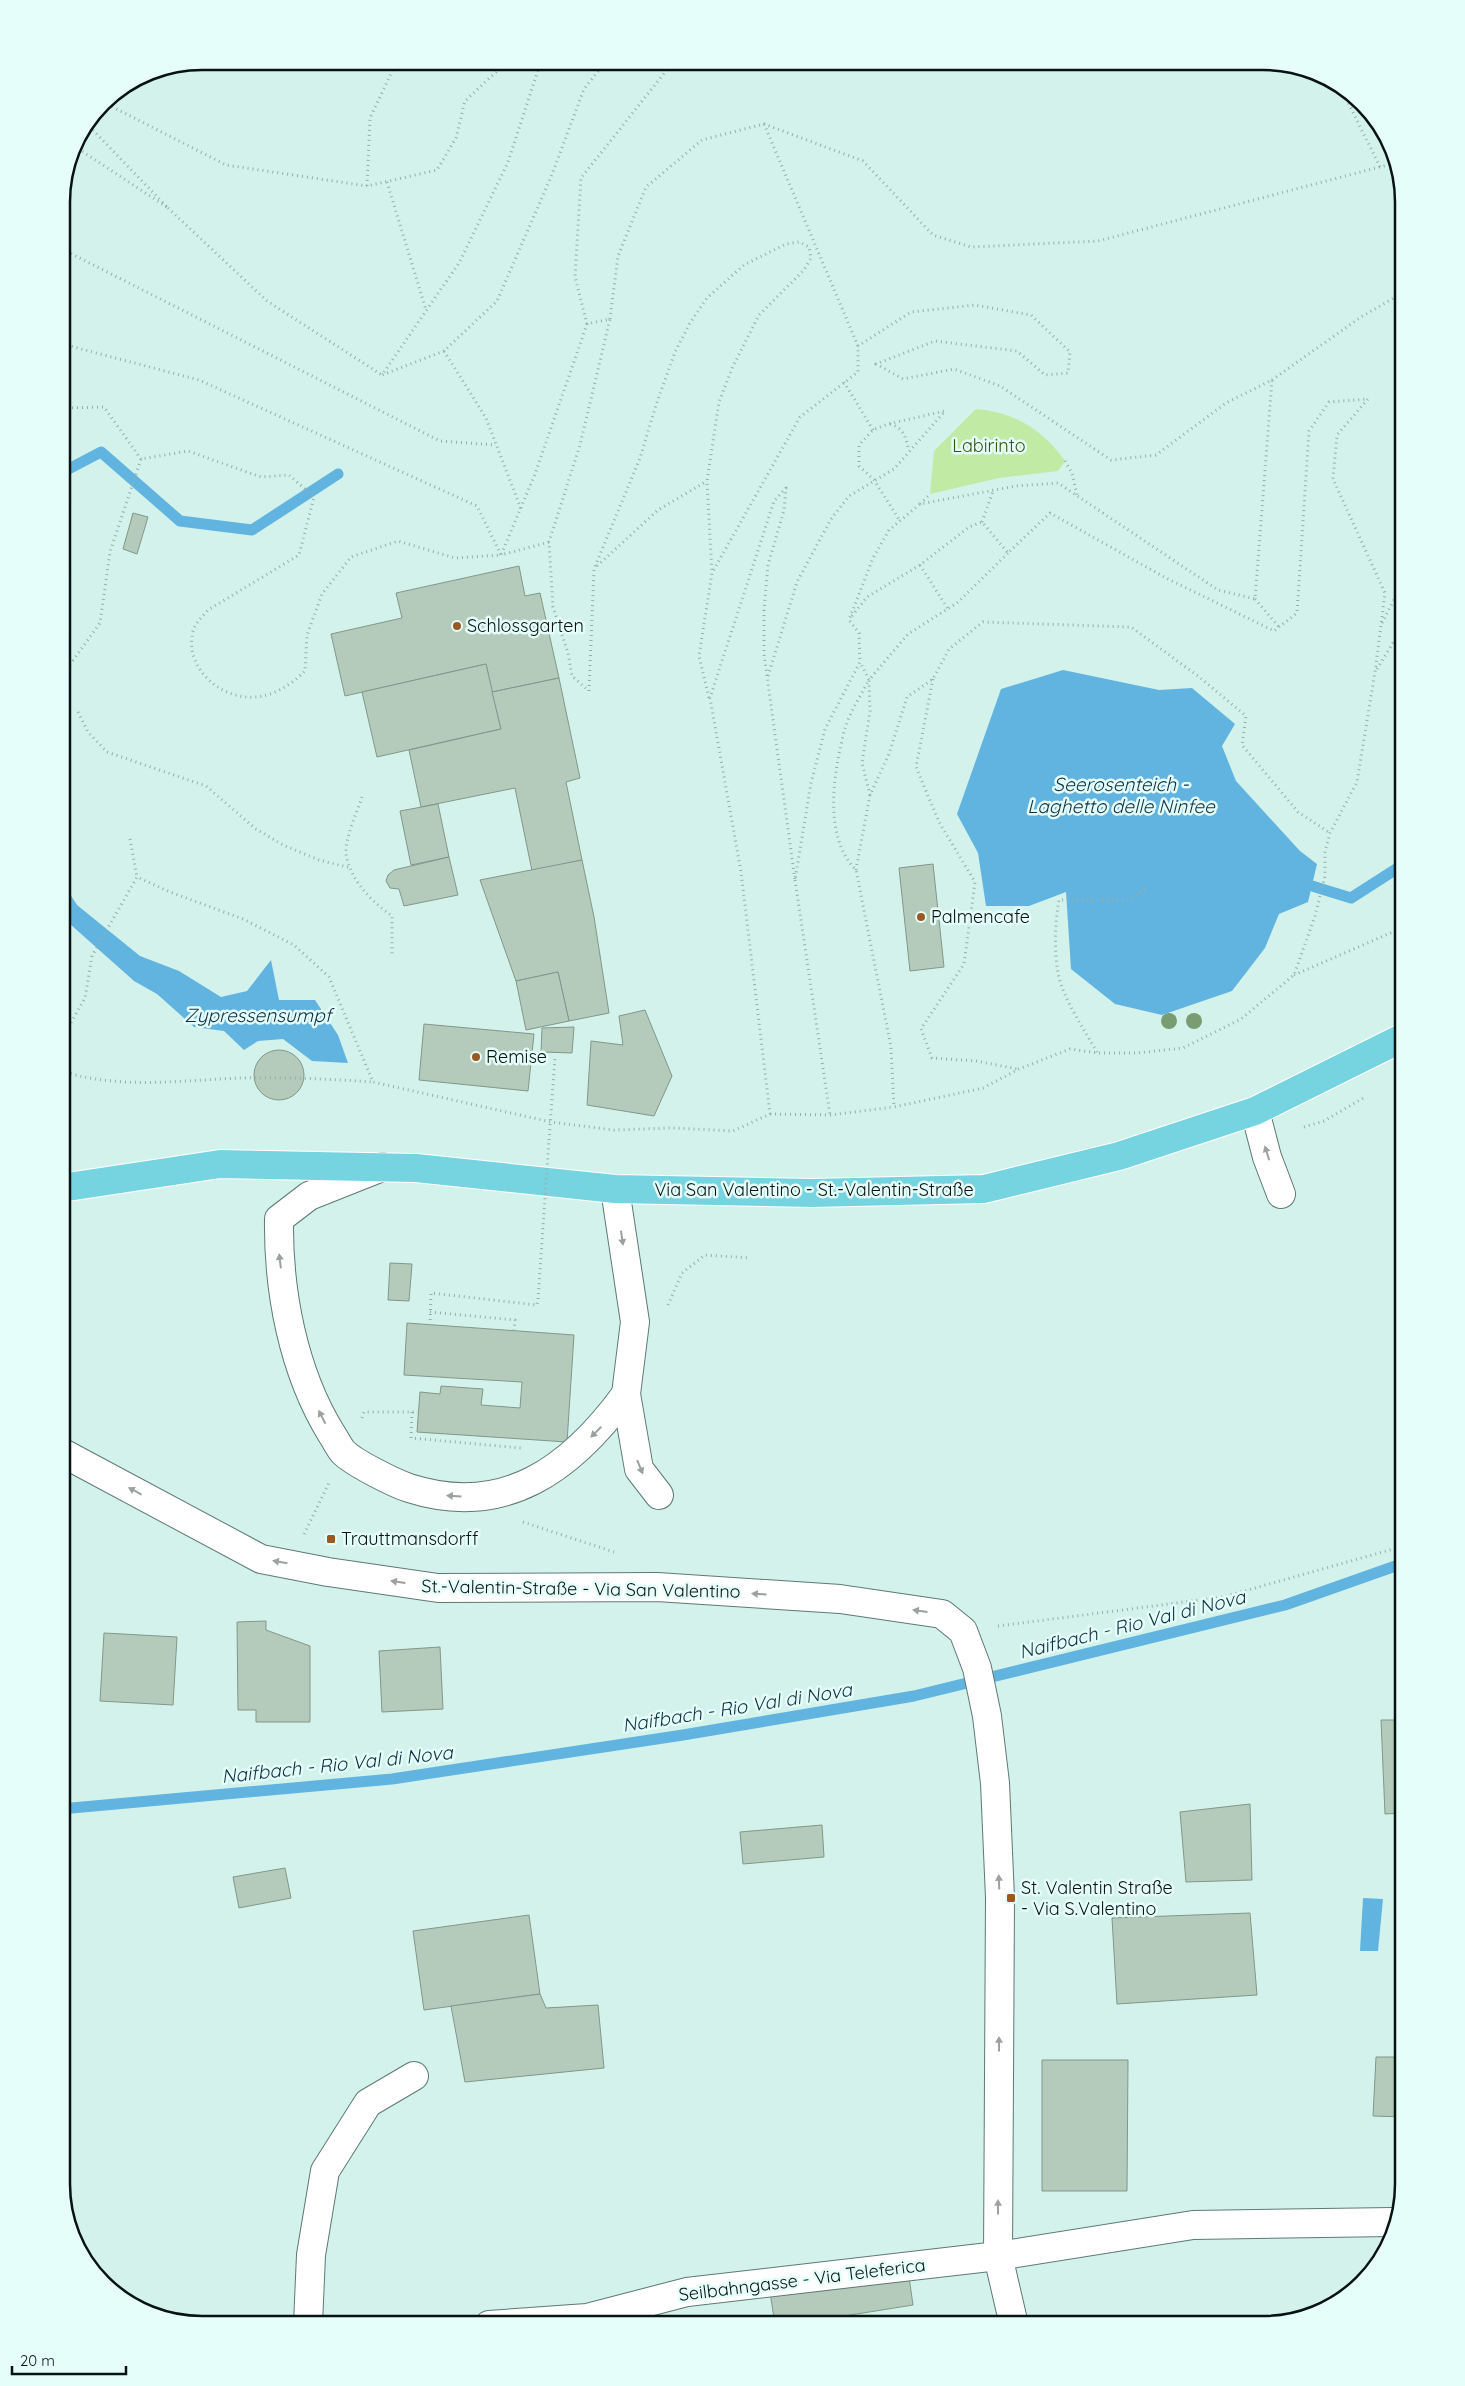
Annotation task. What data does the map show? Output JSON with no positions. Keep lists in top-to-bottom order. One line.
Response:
{"streets":{"main road":["Via San Valentino - St.-Valentin-Straße"],"street":["St.-Valentin-Straße - Via San Valentino","Seilbahngasse - Via Teleferica"]},"one_way":["St.-Valentin-Straße - Via San Valentino"],"water":["Seerosenteich - Laghetto delle Ninfee","Zypressensumpf","Naifbach - Rio Val di Nova"],"parks":["Labirinto"],"places":{"other":["Schlossgarten","Palmencafe","Remise"],"transit":["Trauttmansdorff","St. Valentin Straße - Via S.Valentino"]},"scale_bar":"20 m"}
